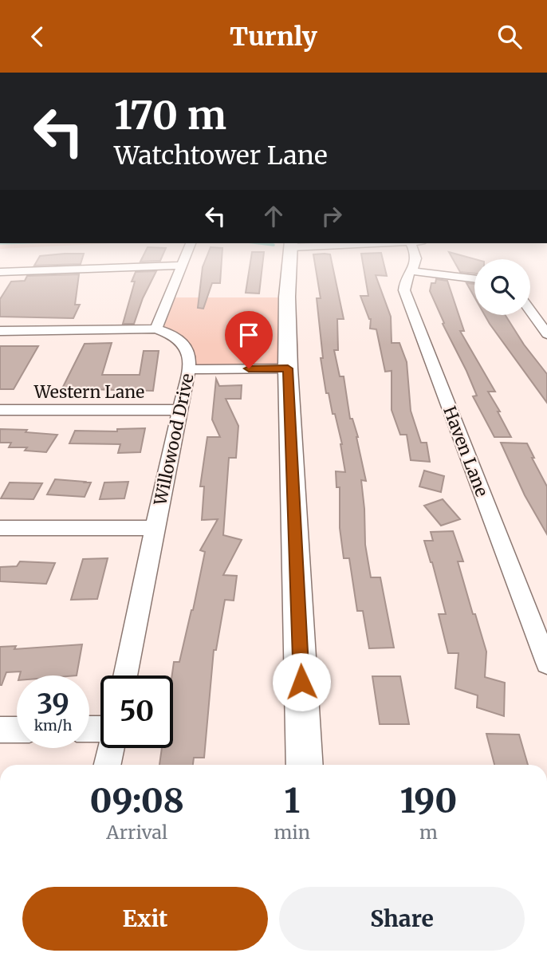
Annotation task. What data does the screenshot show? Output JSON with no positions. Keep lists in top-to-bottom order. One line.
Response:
{"streets":{"street":["Western Lane","Willowood Drive","Haven Lane"]},"crossings":[["Western Lane","Willowood Drive"]],"page":{"header":"Turnly","turn":["170 m","Watchtower Lane"],"speed":"39 km/h","limit":"50","eta":["09:08","Arrival","1","min","190","m"],"buttons":["Exit","Share"]}}
